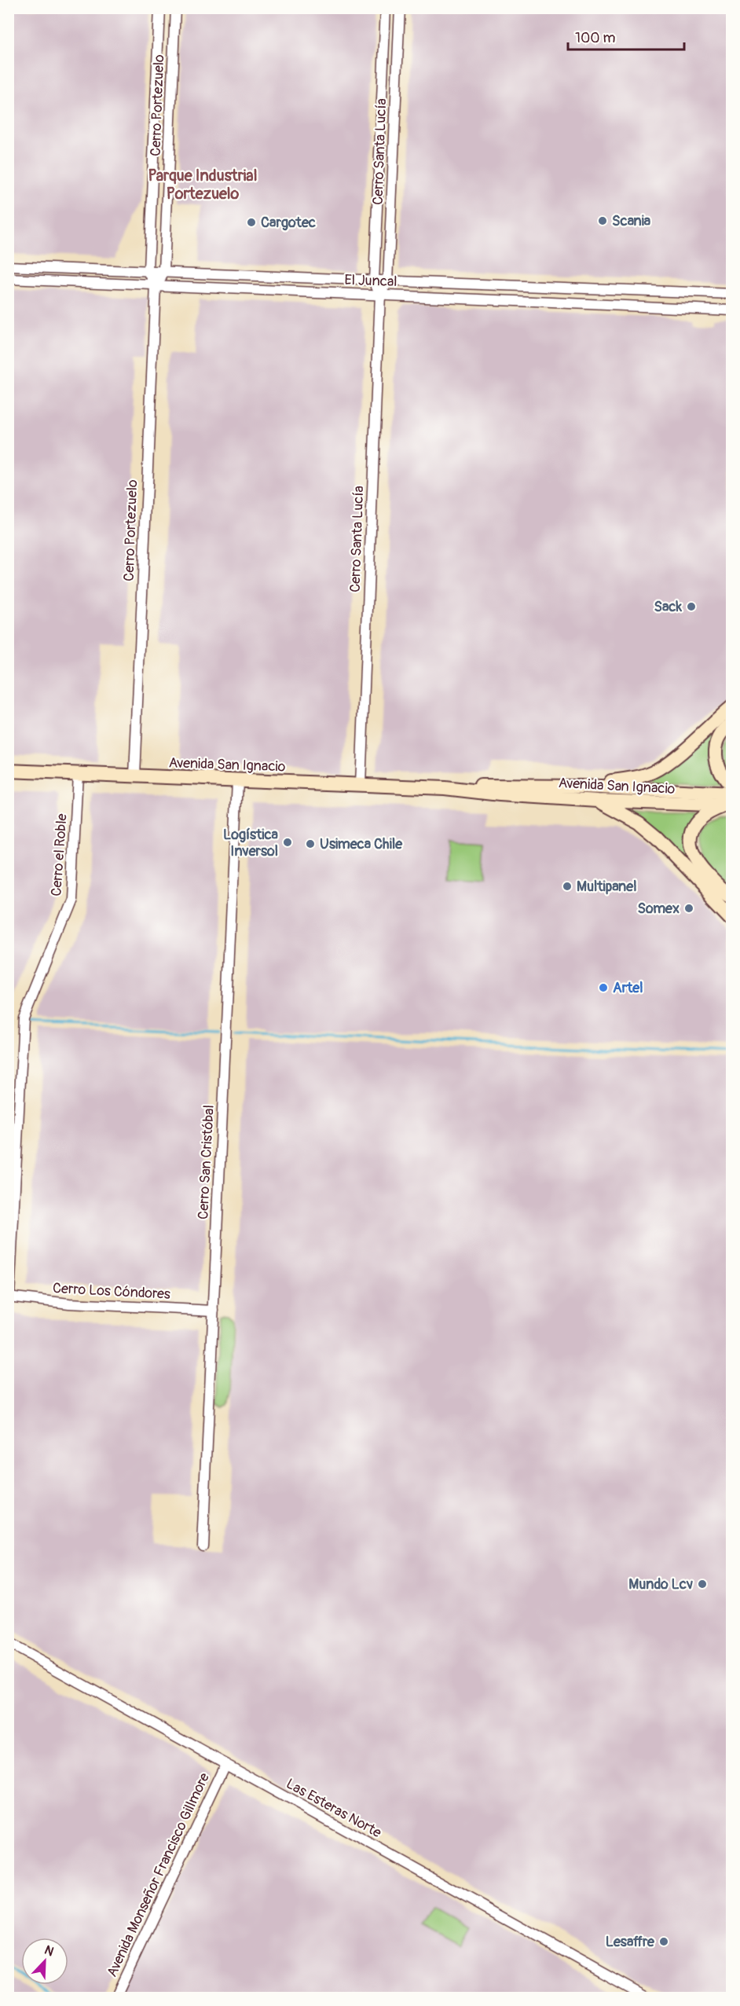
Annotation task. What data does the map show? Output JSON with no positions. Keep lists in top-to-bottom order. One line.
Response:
{"streets":{"main road":["Avenida San Ignacio"],"street":["Cerro Portezuelo","Cerro Santa Lucía","El Juncal","Cerro el Roble","Cerro San Cristóbal","Cerro Los Cóndores","Las Esteras Norte","Avenida Monseñor Francisco Gillmore"]},"crossings":[["Cerro Portezuelo","El Juncal"],["Cerro Portezuelo","Avenida San Ignacio"],["Cerro Santa Lucía","El Juncal"],["Cerro Santa Lucía","Avenida San Ignacio"],["Avenida San Ignacio","Cerro el Roble"],["Avenida San Ignacio","Cerro San Cristóbal"],["Cerro el Roble","Cerro Los Cóndores"],["Cerro San Cristóbal","Cerro Los Cóndores"],["Las Esteras Norte","Avenida Monseñor Francisco Gillmore"]],"districts":["Parque Industrial Portezuelo"],"places":["Scania","Cargotec","Sack","Logística Inversol","Usimeca Chile","Multipanel","Somex","Artel","Mundo Lcv","Lesaffre"],"scale_bar":"100 m","north":"top right"}
